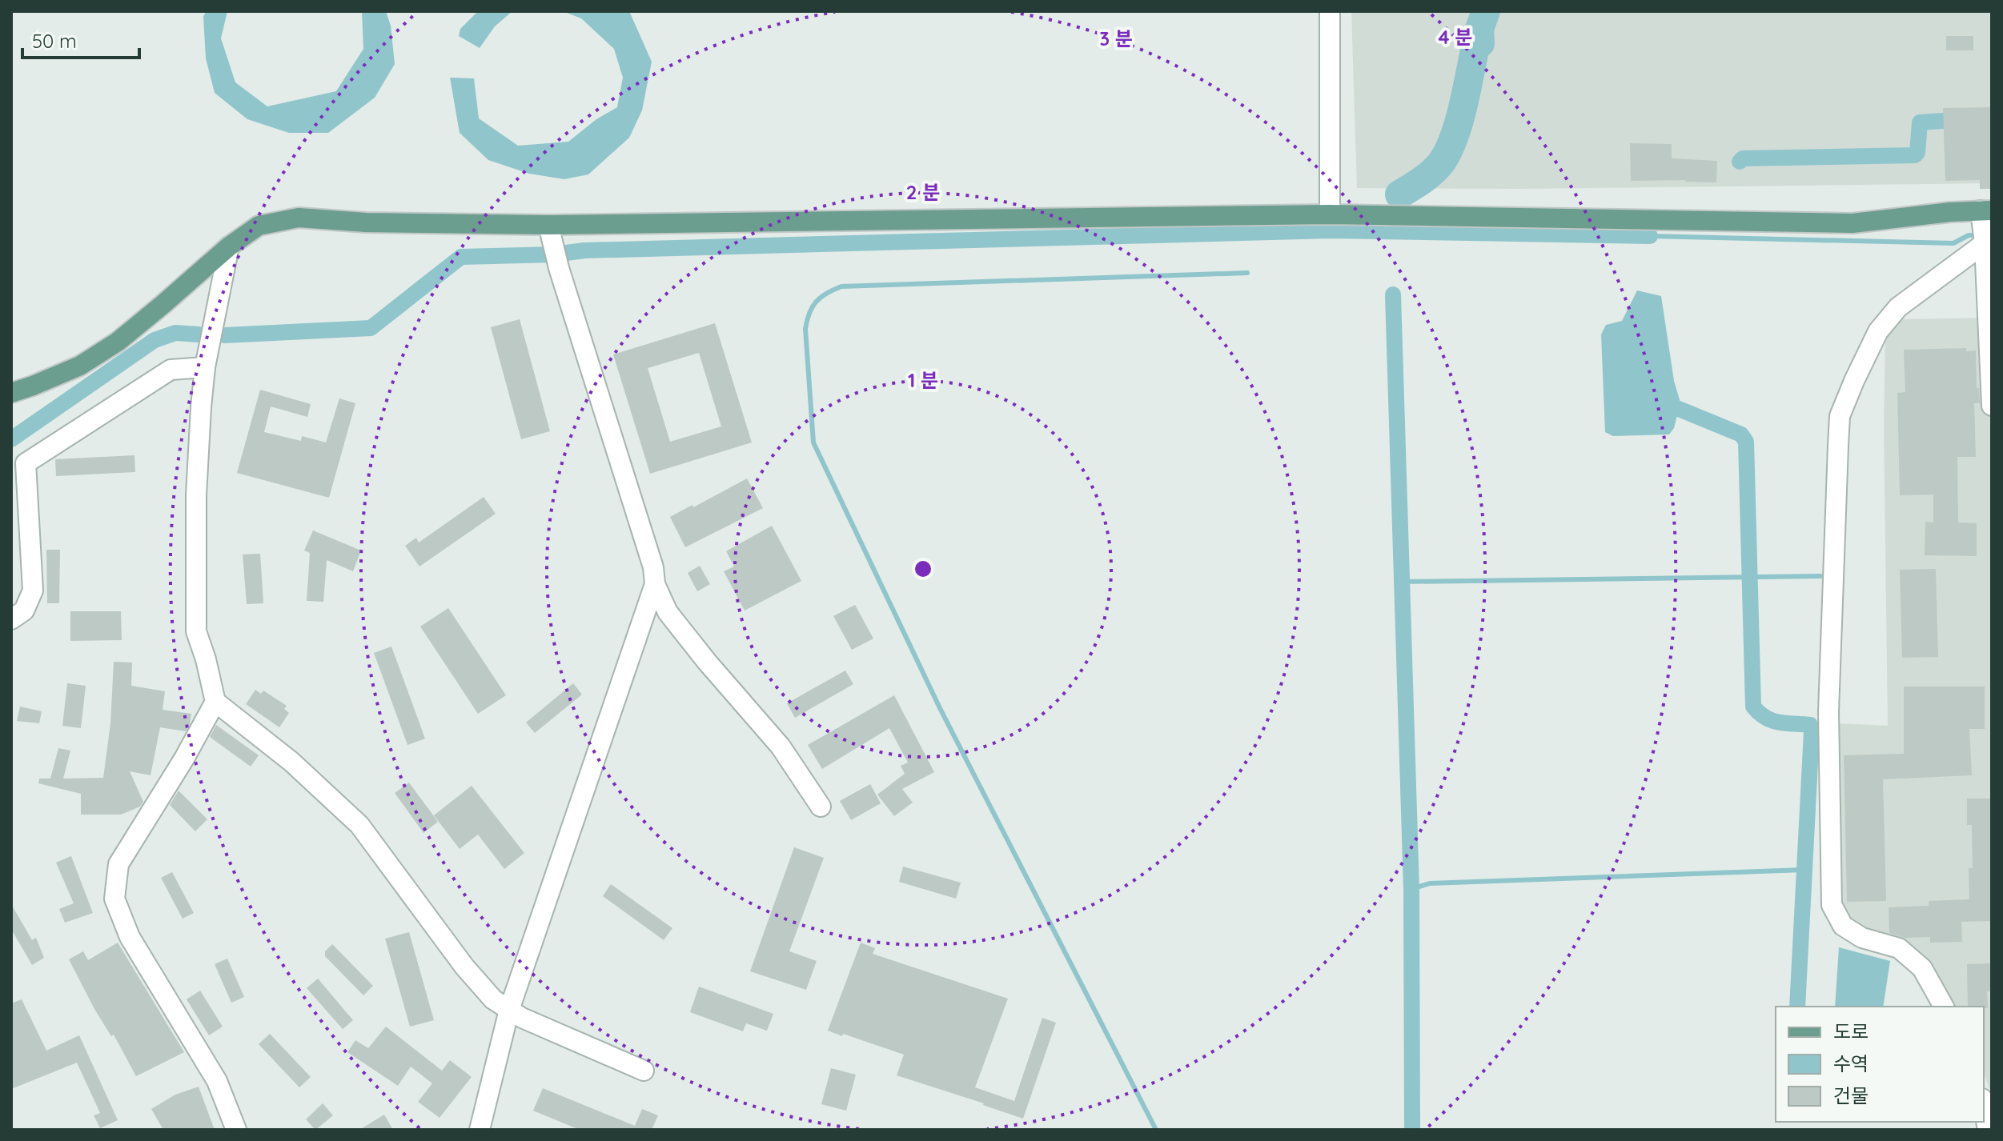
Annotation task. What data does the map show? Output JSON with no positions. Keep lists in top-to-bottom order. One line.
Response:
{"legend":["도로","수역","건물"],"scale_bar":"50 m","rings":["4 분","3 분","2 분","1 분"]}
